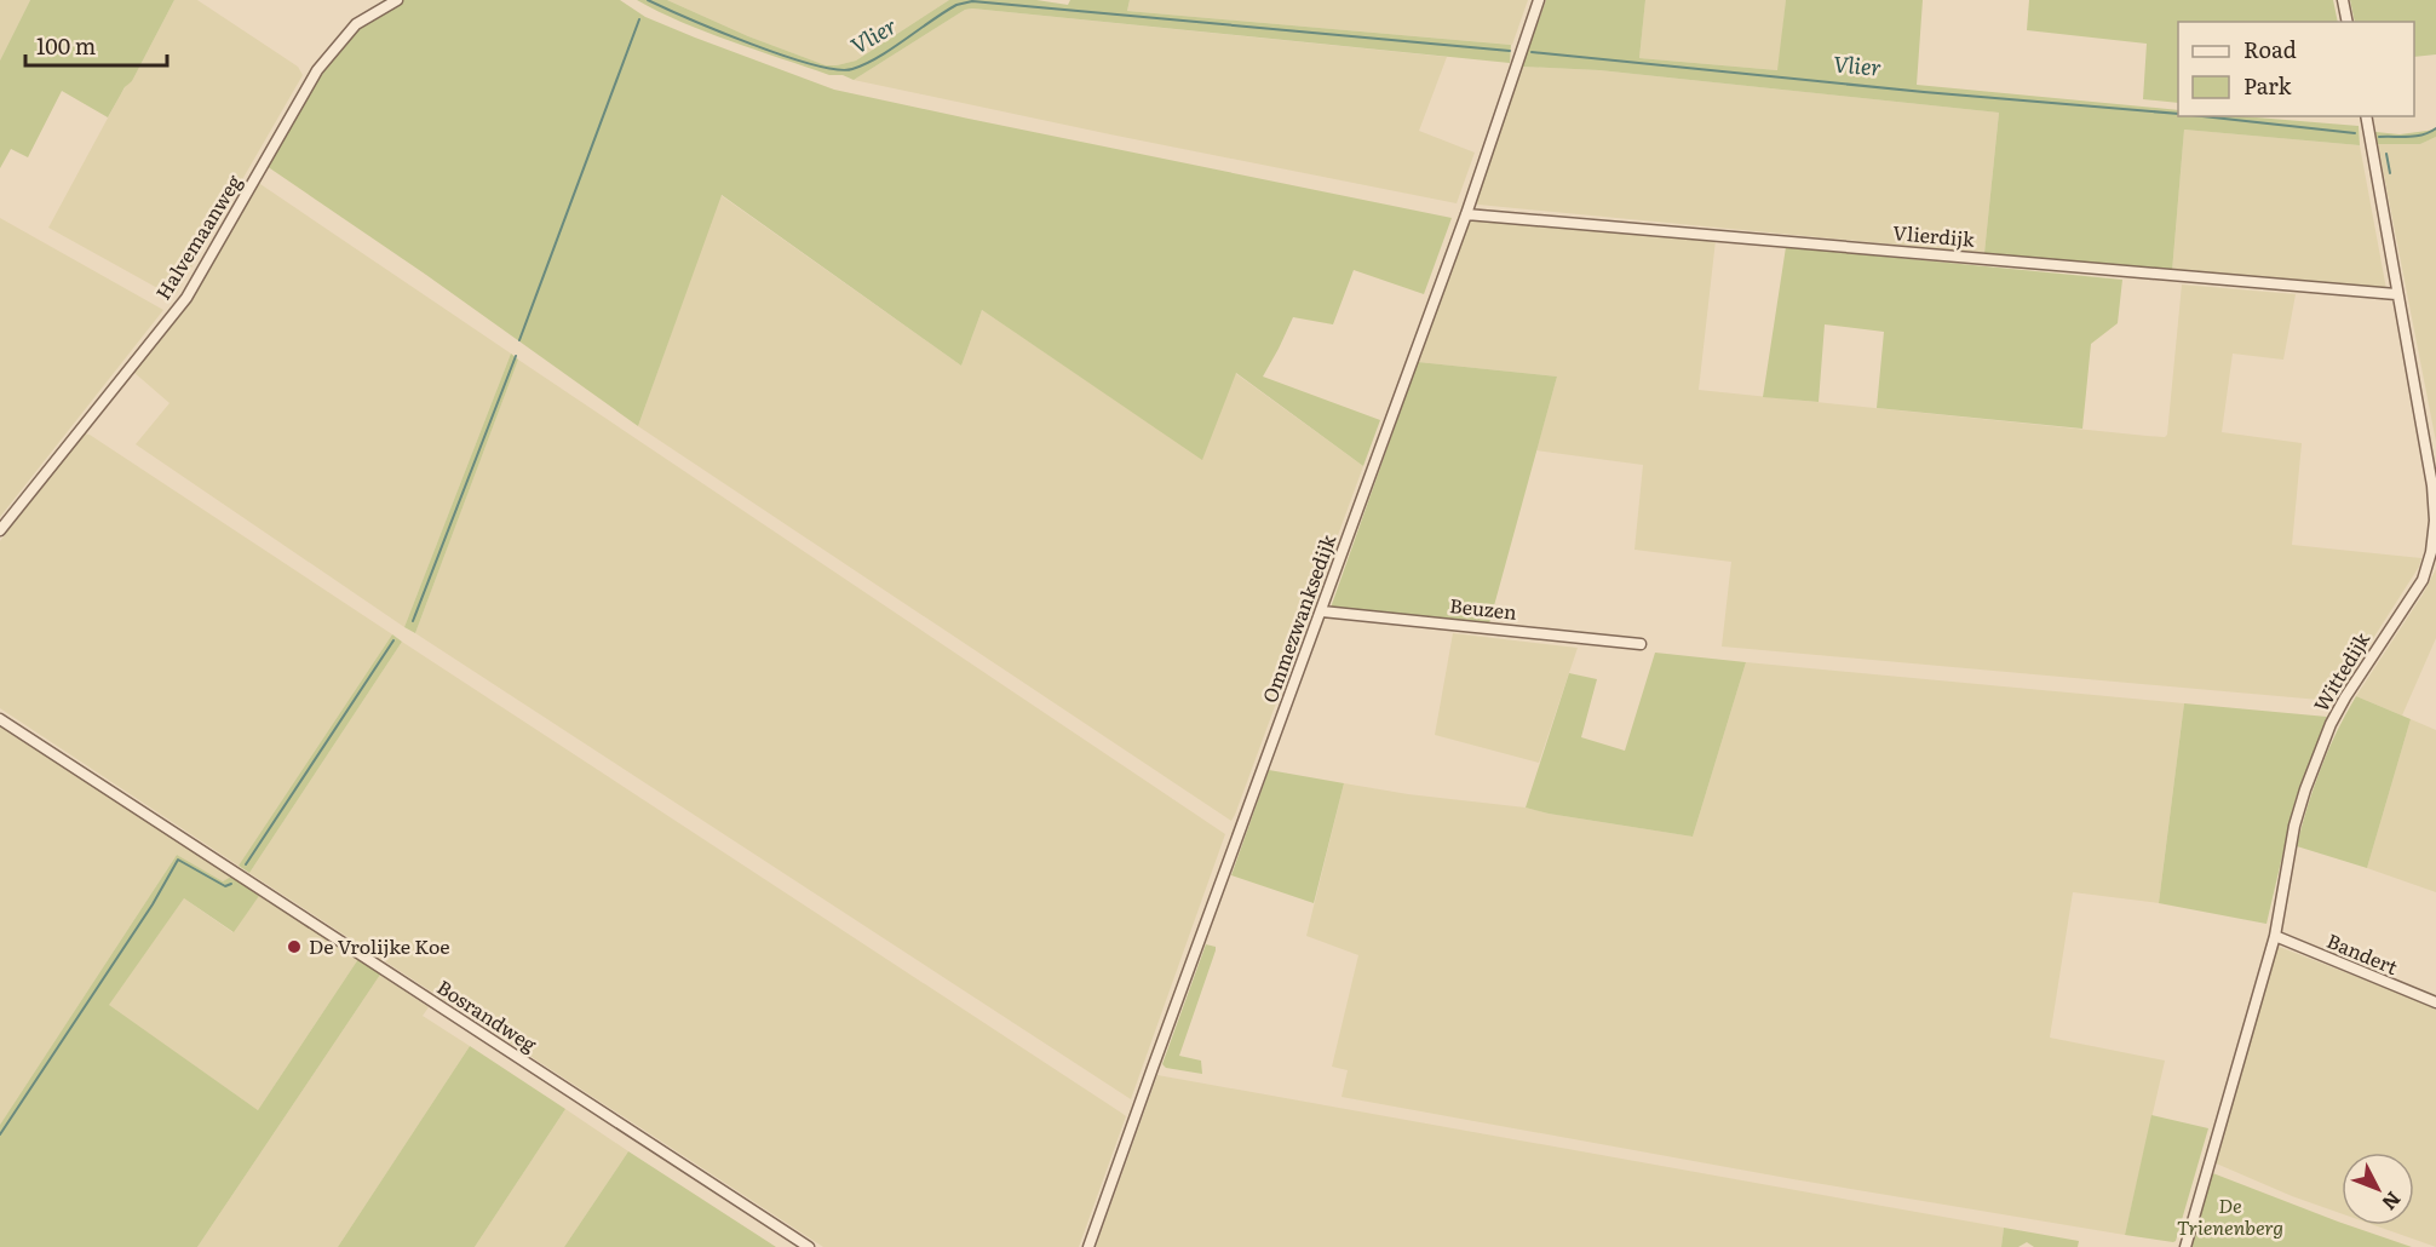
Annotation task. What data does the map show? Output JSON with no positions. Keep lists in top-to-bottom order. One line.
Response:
{"streets":{"street":["Vlierdijk","Halvemaanweg","Beuzen","Ommezwanksedijk","Wittedijk","Bandert","Bosrandweg"]},"crossings":[["Vlierdijk","Ommezwanksedijk"],["Vlierdijk","Wittedijk"],["Beuzen","Ommezwanksedijk"],["Wittedijk","Bandert"]],"water":["Vlier"],"parks":["De Trienenberg"],"places":["De Vrolijke Koe"],"legend":["Road","Park"],"scale_bar":"100 m","north":"bottom right"}
